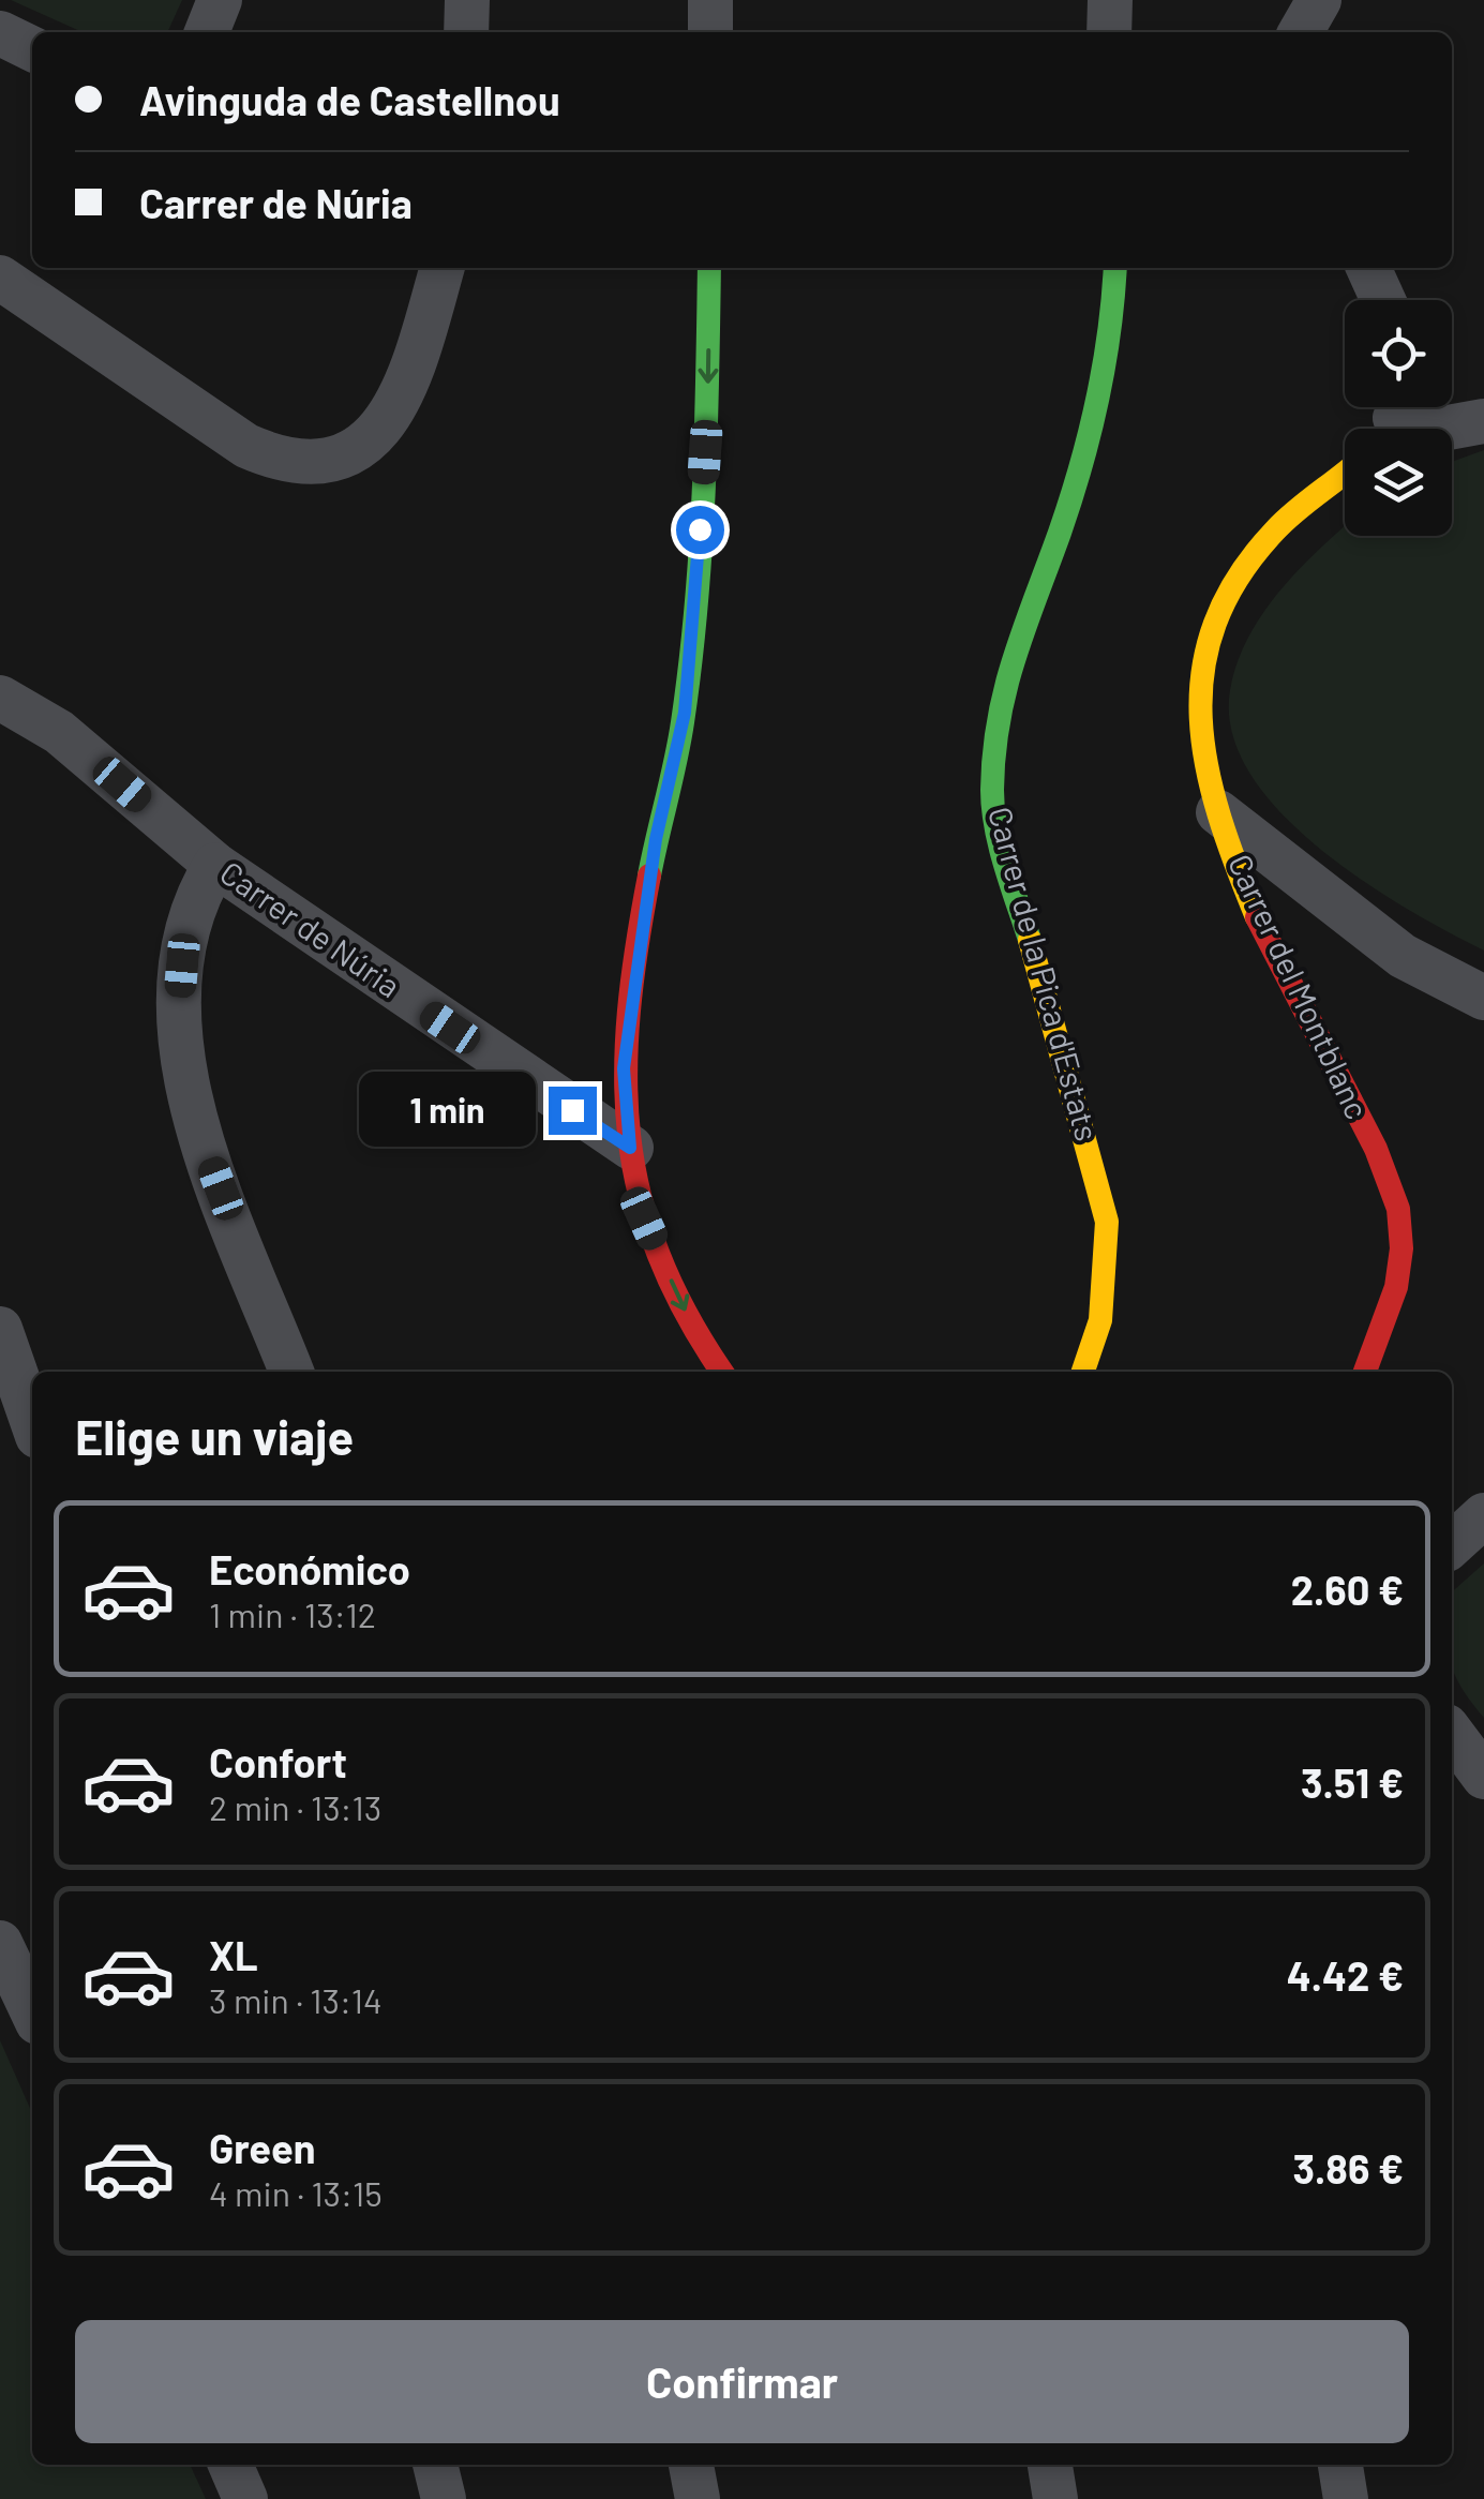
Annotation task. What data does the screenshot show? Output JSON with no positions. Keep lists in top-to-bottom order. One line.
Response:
{"streets":{"street":["Carrer de Núria","Carrer de la Pica d'Estats","Carrer del Montblanc"]},"page":{"banner":["Avinguda de Castellnou","Carrer de Núria"],"bubble":"1 min","heading":"Elige un viaje","list":[{"name":"Económico","note":"1 min · 13:12","value":"2.60 €"},{"name":"Confort","note":"2 min · 13:13","value":"3.51 €"},{"name":"XL","note":"3 min · 13:14","value":"4.42 €"},{"name":"Green","note":"4 min · 13:15","value":"3.86 €"}],"buttons":"Confirmar"}}
